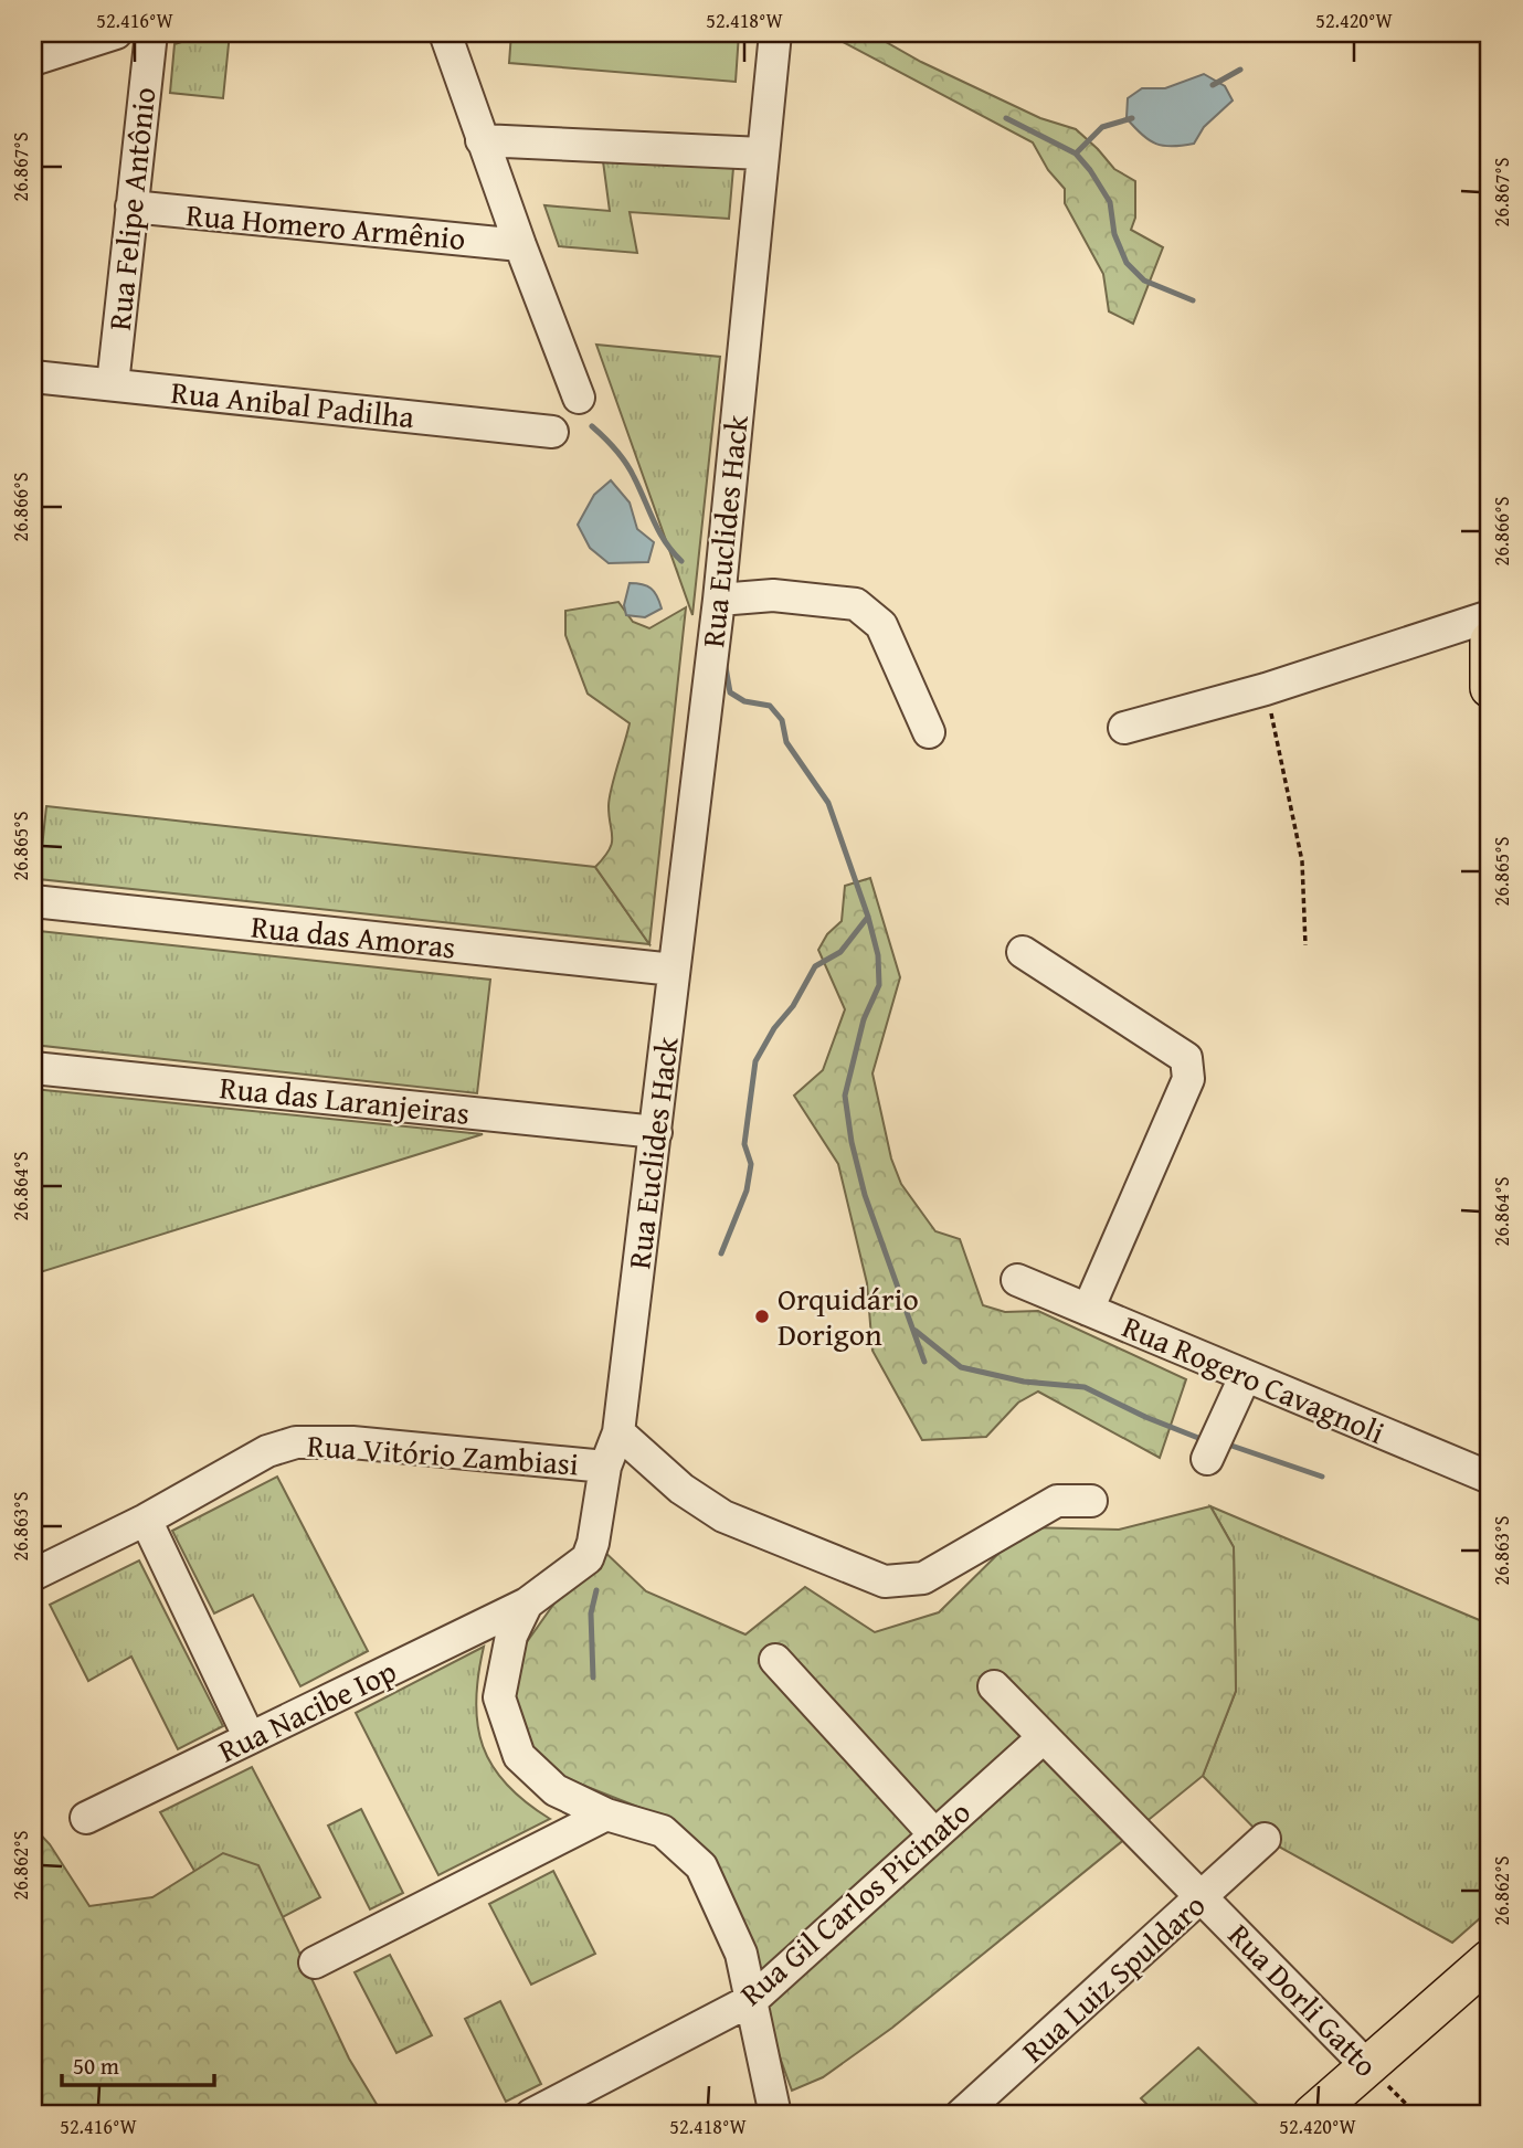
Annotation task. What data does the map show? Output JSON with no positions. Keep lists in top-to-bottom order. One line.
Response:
{"streets":{"street":["Rua Felipe Antônio","Rua Homero Armênio","Rua Anibal Padilha","Rua Euclides Hack","Rua das Amoras","Rua das Laranjeiras","Rua Rogero Cavagnoli","Rua Vitório Zambiasi","Rua Nacibe Iop","Rua Gil Carlos Picinato","Rua Luiz Spuldaro","Rua Dorli Gatto"]},"crossings":[["Rua Felipe Antônio","Rua Homero Armênio"],["Rua Felipe Antônio","Rua Anibal Padilha"],["Rua Euclides Hack","Rua das Amoras"],["Rua Euclides Hack","Rua das Laranjeiras"],["Rua Euclides Hack","Rua Vitório Zambiasi"],["Rua Euclides Hack","Rua Nacibe Iop"],["Rua Euclides Hack","Rua Gil Carlos Picinato"],["Rua Gil Carlos Picinato","Rua Dorli Gatto"],["Rua Luiz Spuldaro","Rua Dorli Gatto"]],"places":["Orquidário Dorigon"],"scale_bar":"50 m","coordinates":["52.416°W","52.418°W","52.420°W","26.867°S","26.866°S","26.865°S","26.864°S","26.863°S","26.862°S"]}
